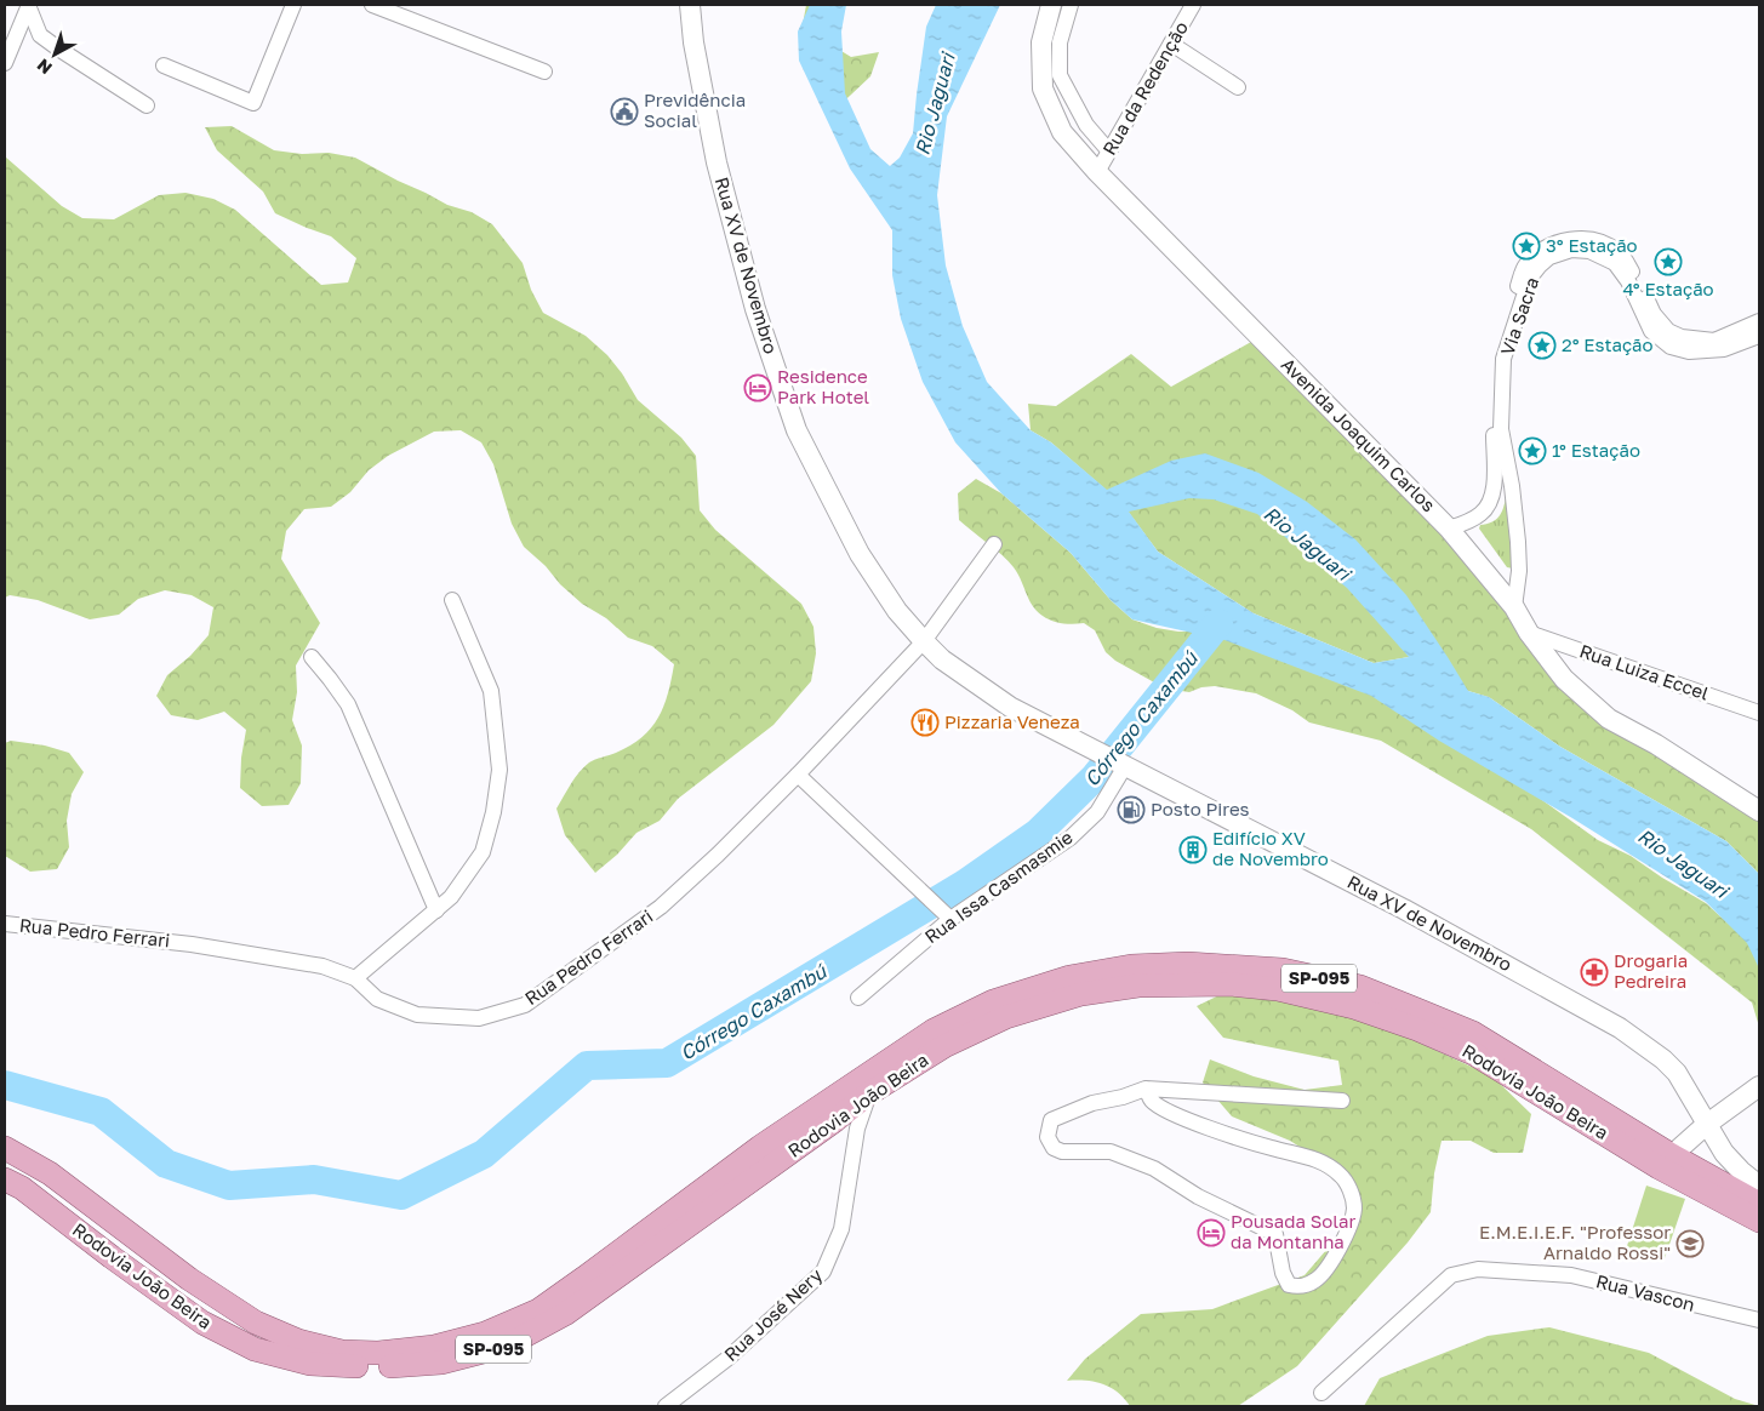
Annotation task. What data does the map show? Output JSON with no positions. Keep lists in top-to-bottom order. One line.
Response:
{"streets":{"main road":["Rua XV de Novembro","Avenida Joaquim Carlos","SP-095","Rodovia João Beira"],"street":["Rua da Redenção","Via Sacra","Rua Luiza Eccel","Rua Issa Casmasmie","Rua Pedro Ferrari","Rua Vascon","Rua José Nery"]},"crossings":[["Rua da Redenção","Avenida Joaquim Carlos"],["Rua XV de Novembro","Rua Issa Casmasmie"],["Rua XV de Novembro","Rua Pedro Ferrari"],["Via Sacra","Avenida Joaquim Carlos"],["Avenida Joaquim Carlos","Rua Luiza Eccel"],["SP-095","Rodovia João Beira"],["Rodovia João Beira","Rua José Nery"]],"water":["Rio Jaguari","Córrego Caxambú"],"places":{"public building":["Previdência Social"],"place":["3° Estação","4° Estação","2° Estação","1° Estação"],"hotel":["Residence Park Hotel","Pousada Solar da Montanha"],"restaurant":["Pizzaria Veneza"],"fuel station":["Posto Pires"],"building":["Edifício XV de Novembro"],"pharmacy":["Drogaria Pedreira"],"school or university":["E.M.E.I.E.F. \"Professor Arnaldo Rossi\""]},"north":"bottom left"}
